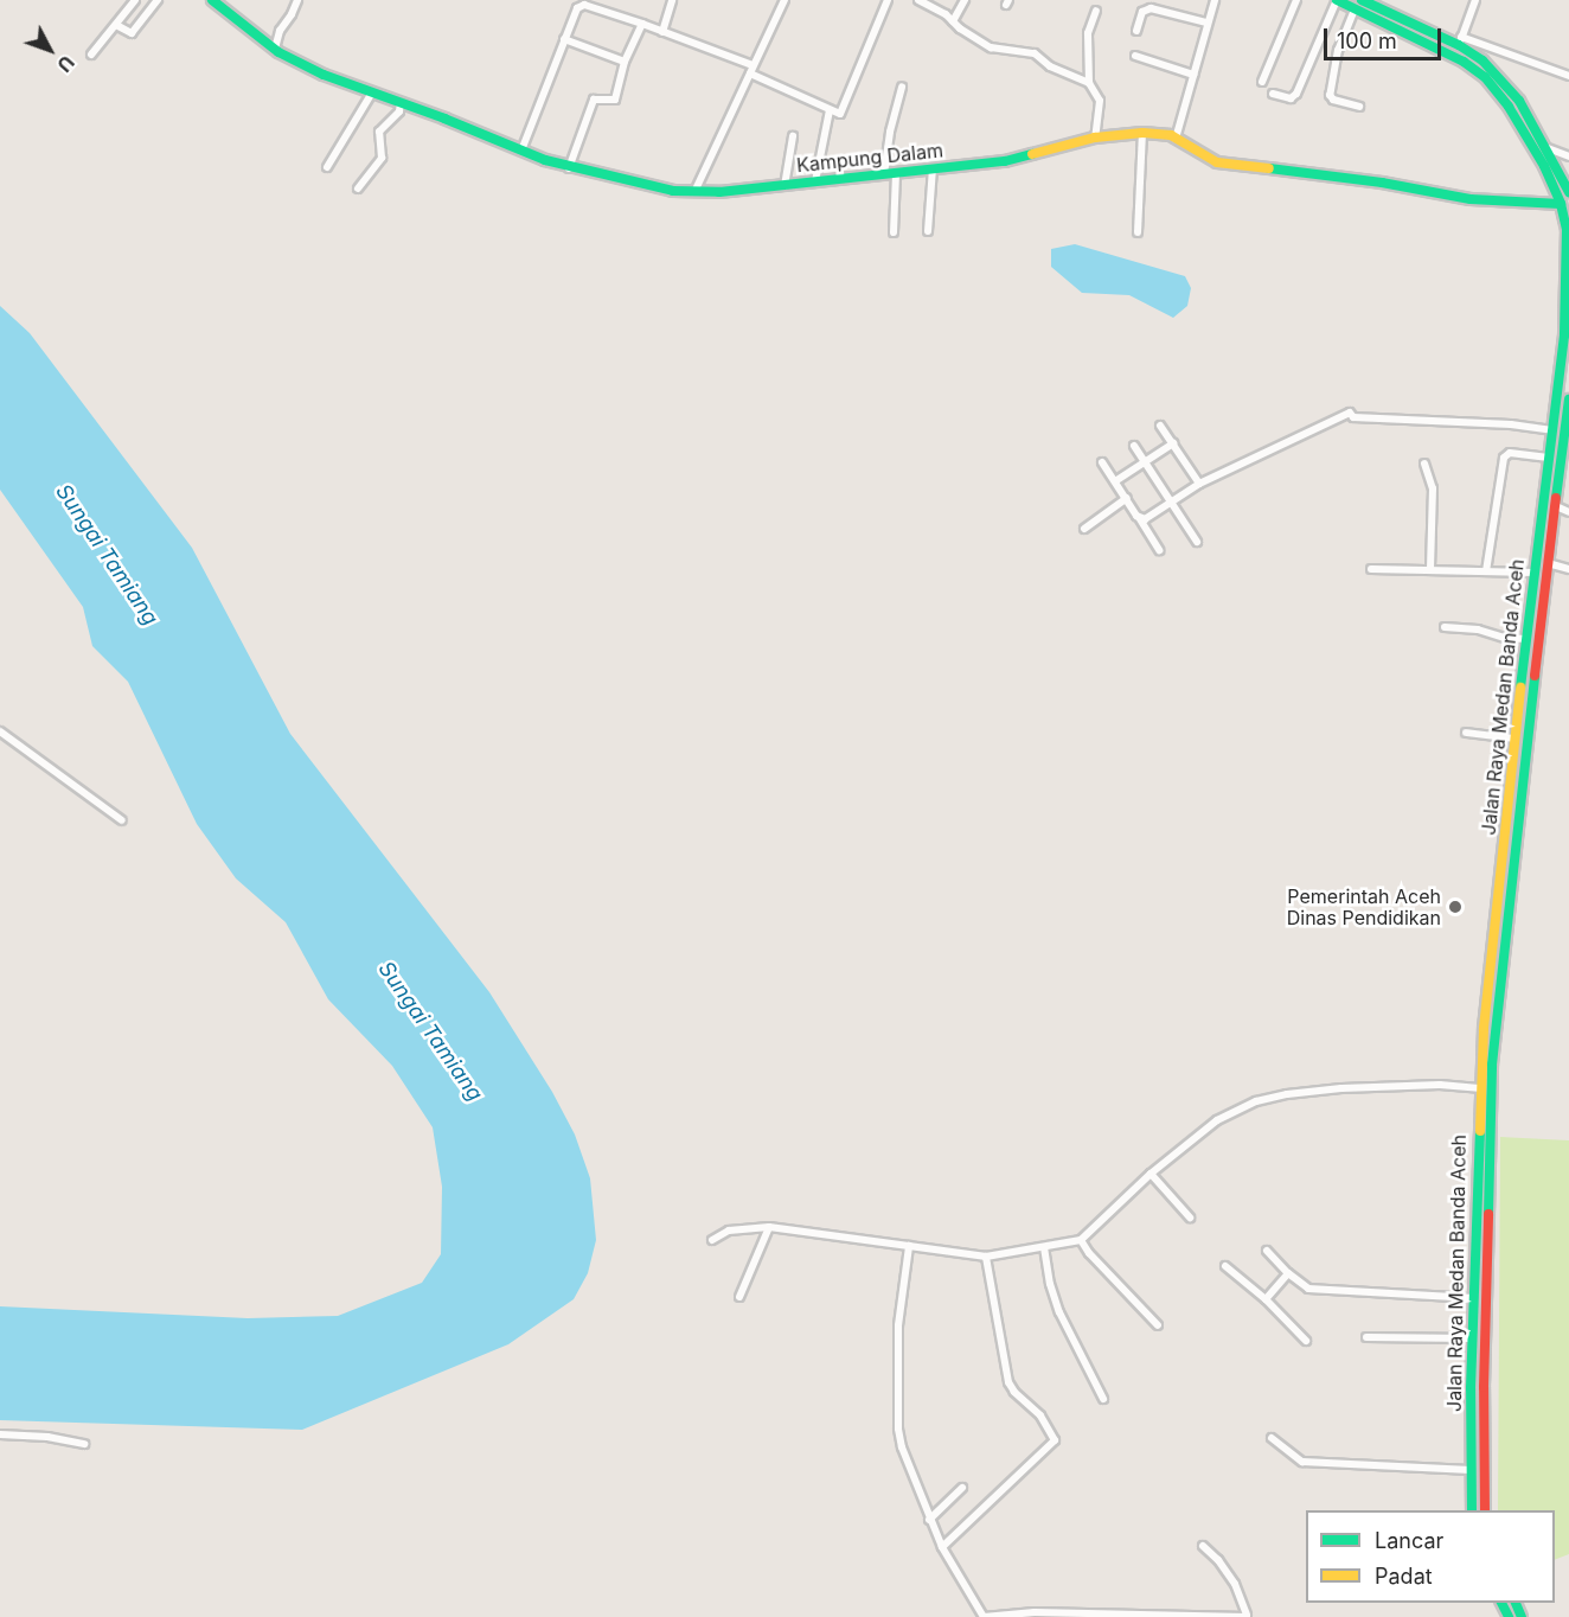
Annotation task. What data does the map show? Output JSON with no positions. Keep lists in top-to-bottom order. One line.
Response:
{"streets":{"main road":["Kampung Dalam","Jalan Raya Medan Banda Aceh"]},"crossings":[["Kampung Dalam","Jalan Raya Medan Banda Aceh"]],"water":["Sungai Tamiang"],"places":["Pemerintah Aceh Dinas Pendidikan"],"legend":["Lancar","Padat"],"scale_bar":"100 m","north":"bottom right"}
